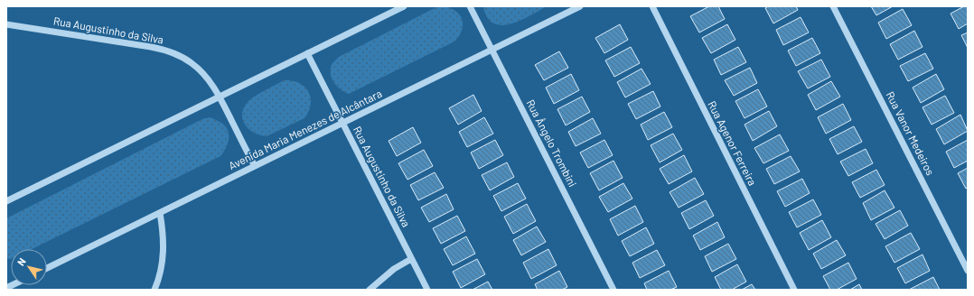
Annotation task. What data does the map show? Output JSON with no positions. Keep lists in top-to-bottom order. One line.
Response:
{"streets":{"street":["Rua Augustinho da Silva","Avenida Maria Menezes de Alcântara","Rua Vanor Medeiros","Rua Ângelo Trombini","Rua Agenor Ferreira"]},"crossings":[["Rua Augustinho da Silva","Avenida Maria Menezes de Alcântara"],["Avenida Maria Menezes de Alcântara","Rua Ângelo Trombini"]],"north":"top left"}
